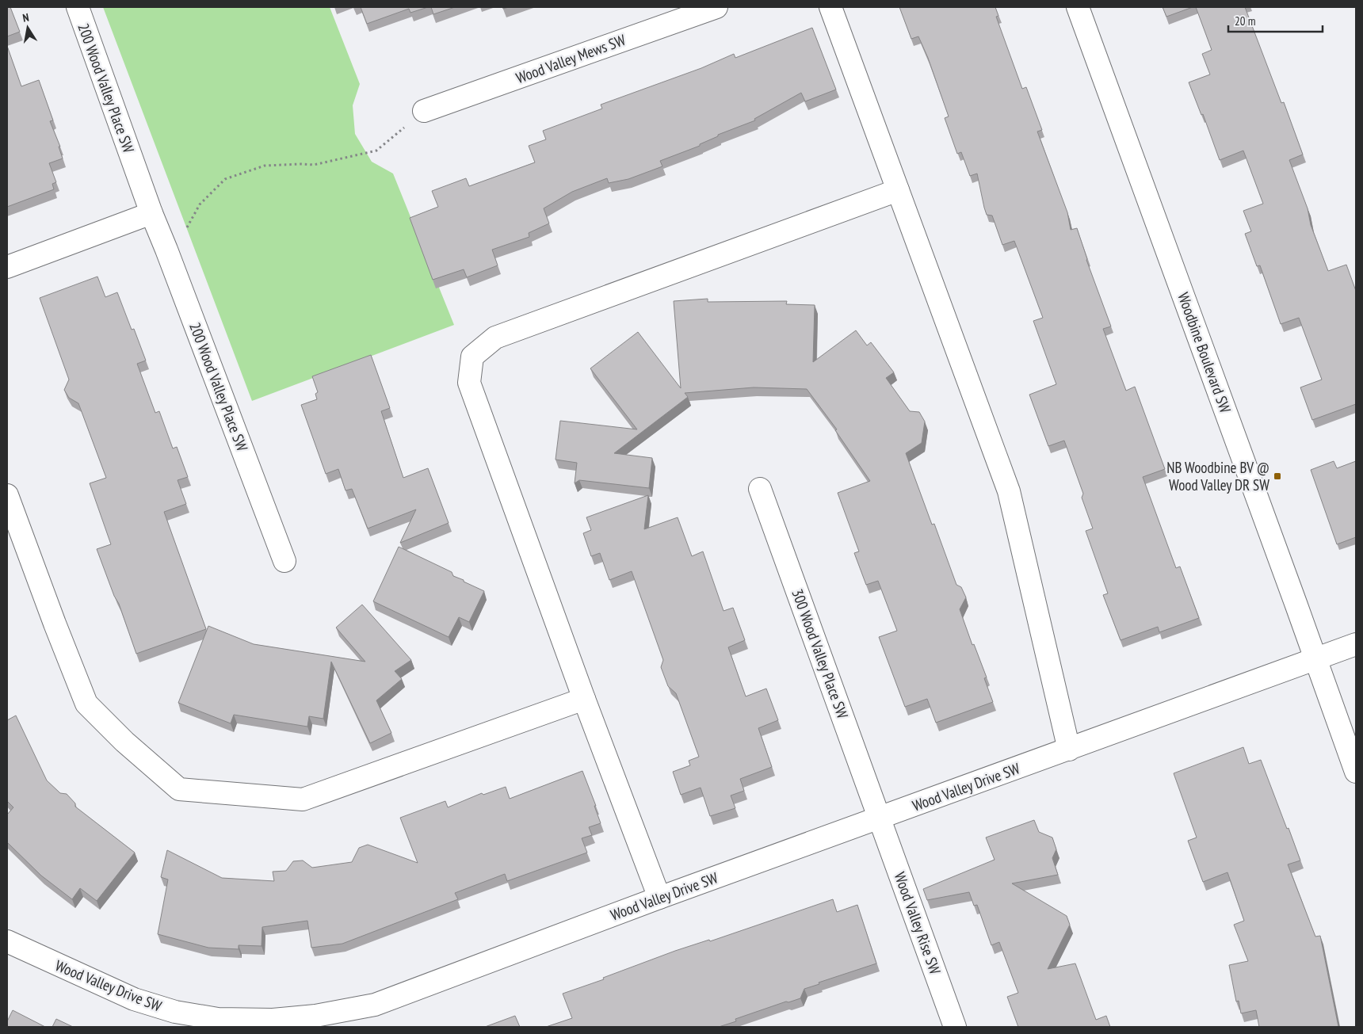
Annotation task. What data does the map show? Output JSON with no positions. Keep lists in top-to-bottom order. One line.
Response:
{"streets":{"street":["Wood Valley Mews SW","200 Wood Valley Place SW","Woodbine Boulevard SW","300 Wood Valley Place SW","Wood Valley Drive SW","Wood Valley Rise SW"]},"crossings":[["Woodbine Boulevard SW","Wood Valley Drive SW"],["300 Wood Valley Place SW","Wood Valley Drive SW"],["300 Wood Valley Place SW","Wood Valley Rise SW"],["Wood Valley Drive SW","Wood Valley Rise SW"]],"places":{"transit":["NB Woodbine BV @ Wood Valley DR SW"]},"scale_bar":"20 m","north":"top"}
